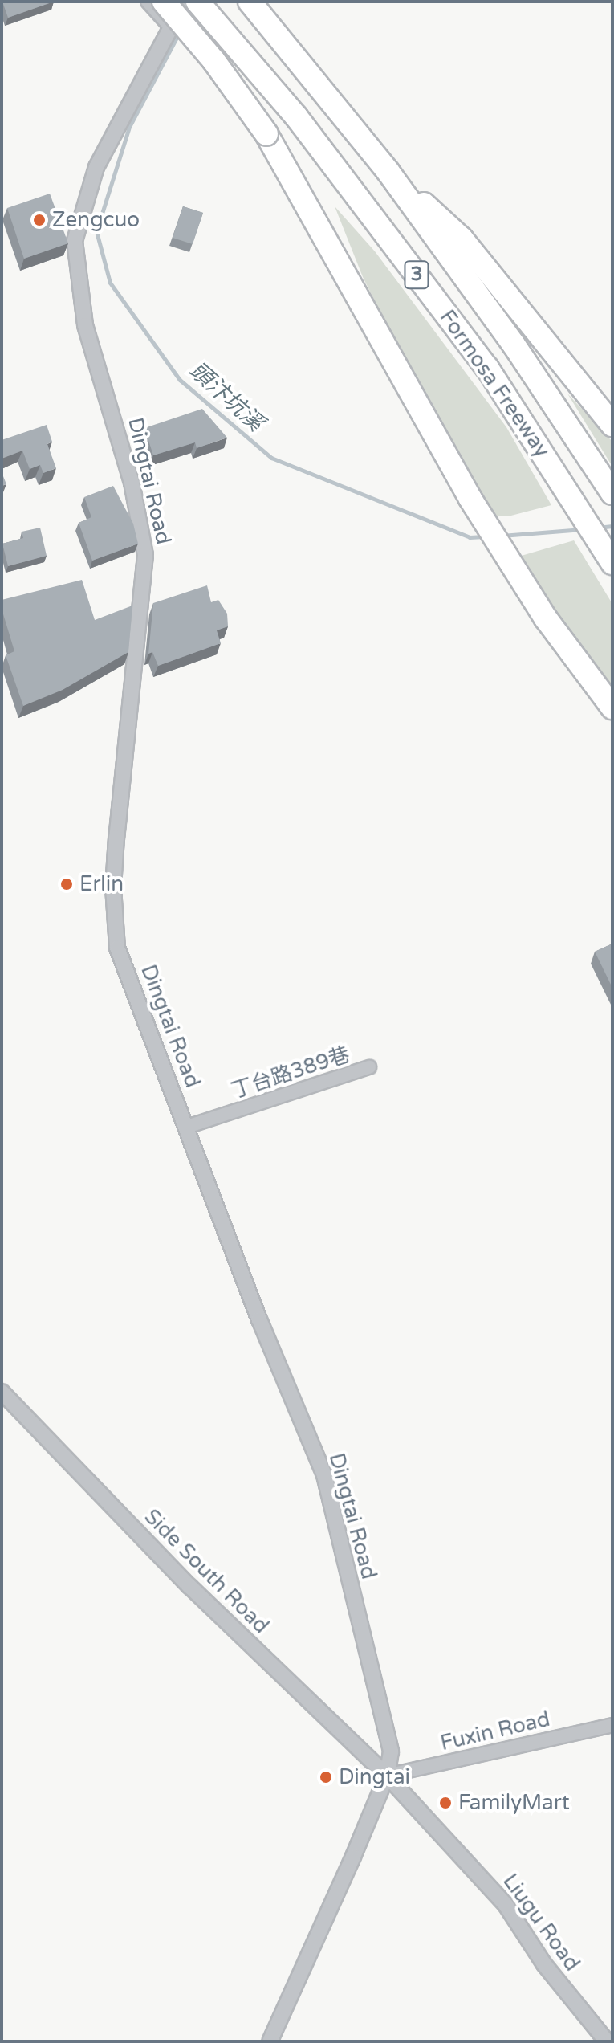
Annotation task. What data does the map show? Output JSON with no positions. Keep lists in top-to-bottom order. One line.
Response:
{"streets":{"highway":["3","Formosa Freeway"],"street":["Dingtai Road","丁台路389巷","Side South Road","Fuxin Road","Liugu Road"]},"crossings":[["Dingtai Road","丁台路389巷"],["Dingtai Road","Side South Road"],["Dingtai Road","Fuxin Road"],["Dingtai Road","Liugu Road"],["Side South Road","Fuxin Road"],["Side South Road","Liugu Road"],["Fuxin Road","Liugu Road"]],"water":["頭汴坑溪"],"places":["Zengcuo","Erlin","Dingtai","FamilyMart"]}
